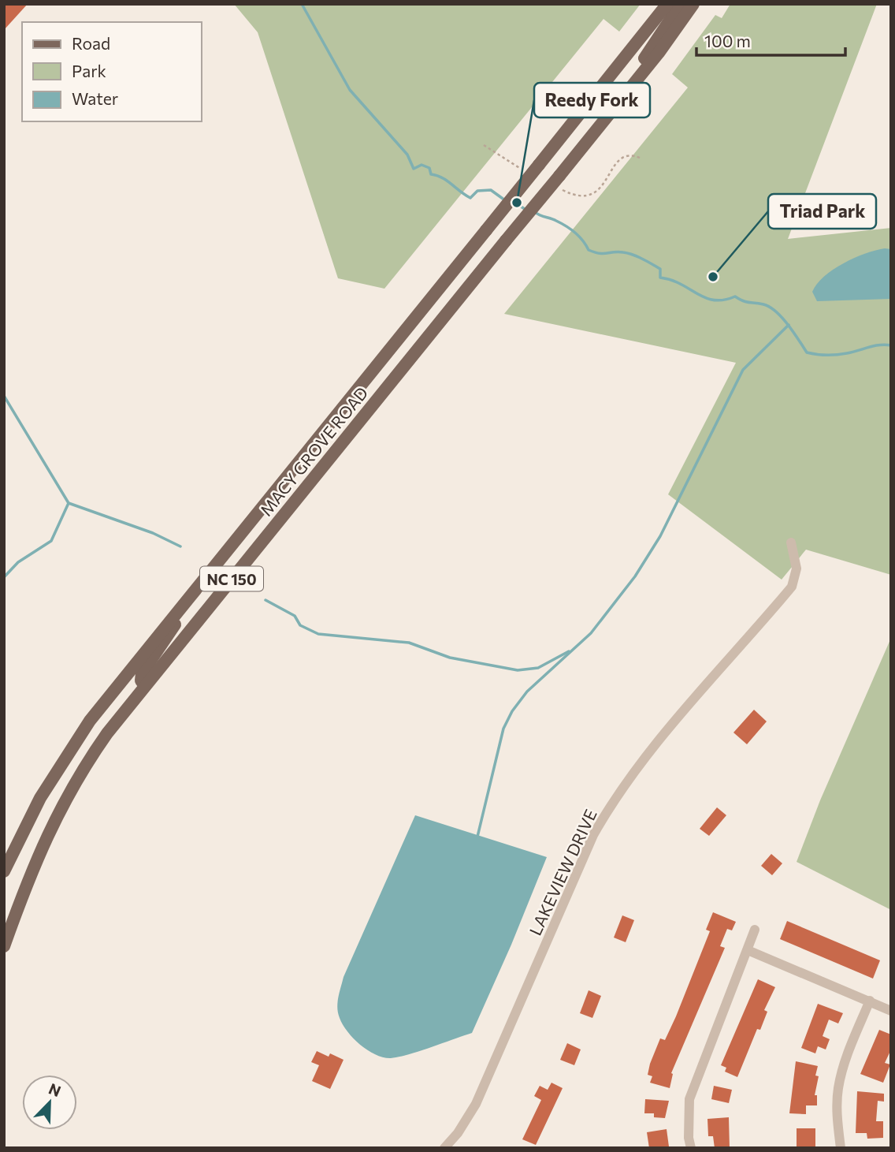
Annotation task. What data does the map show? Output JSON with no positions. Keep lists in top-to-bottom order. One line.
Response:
{"streets":{"main road":["MACY GROVE ROAD","NC 150"],"street":["LAKEVIEW DRIVE"]},"places":["Reedy Fork","Triad Park"],"legend":["Road","Park","Water"],"scale_bar":"100 m","north":"top right"}
